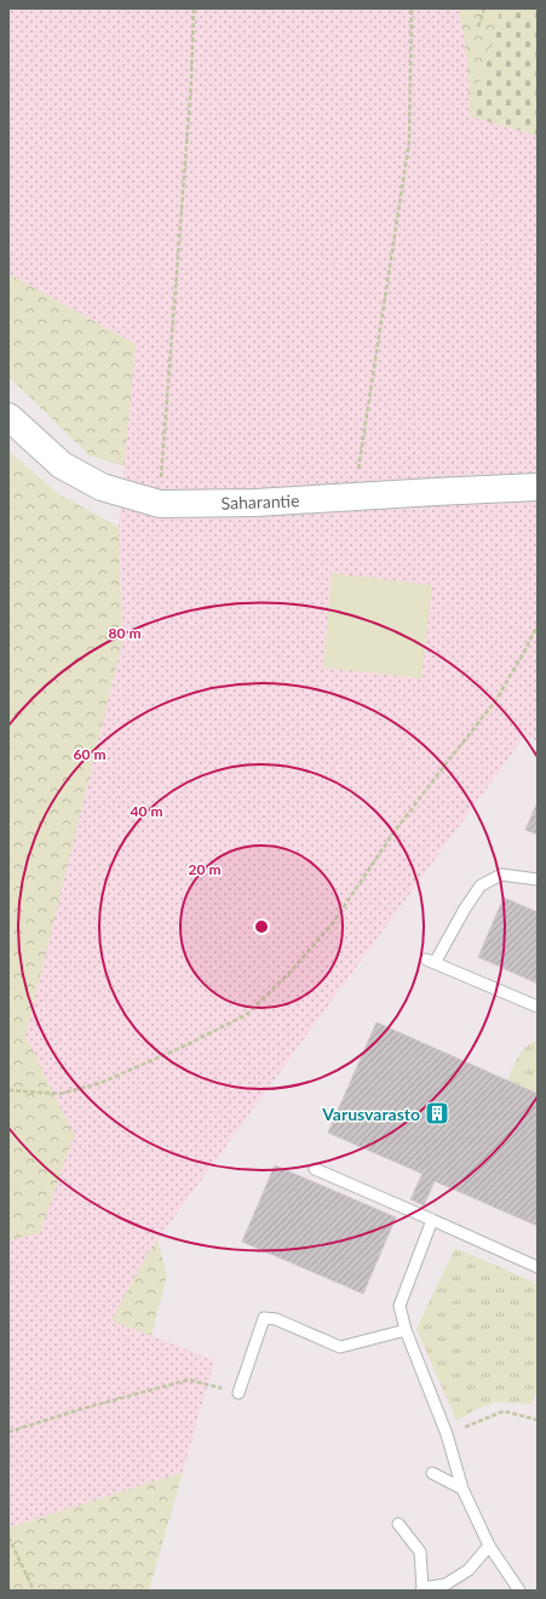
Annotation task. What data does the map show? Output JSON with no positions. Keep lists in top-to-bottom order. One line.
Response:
{"streets":{"street":["Saharantie"]},"places":{"building":["Varusvarasto"]},"rings":["80 m","60 m","40 m","20 m"]}
